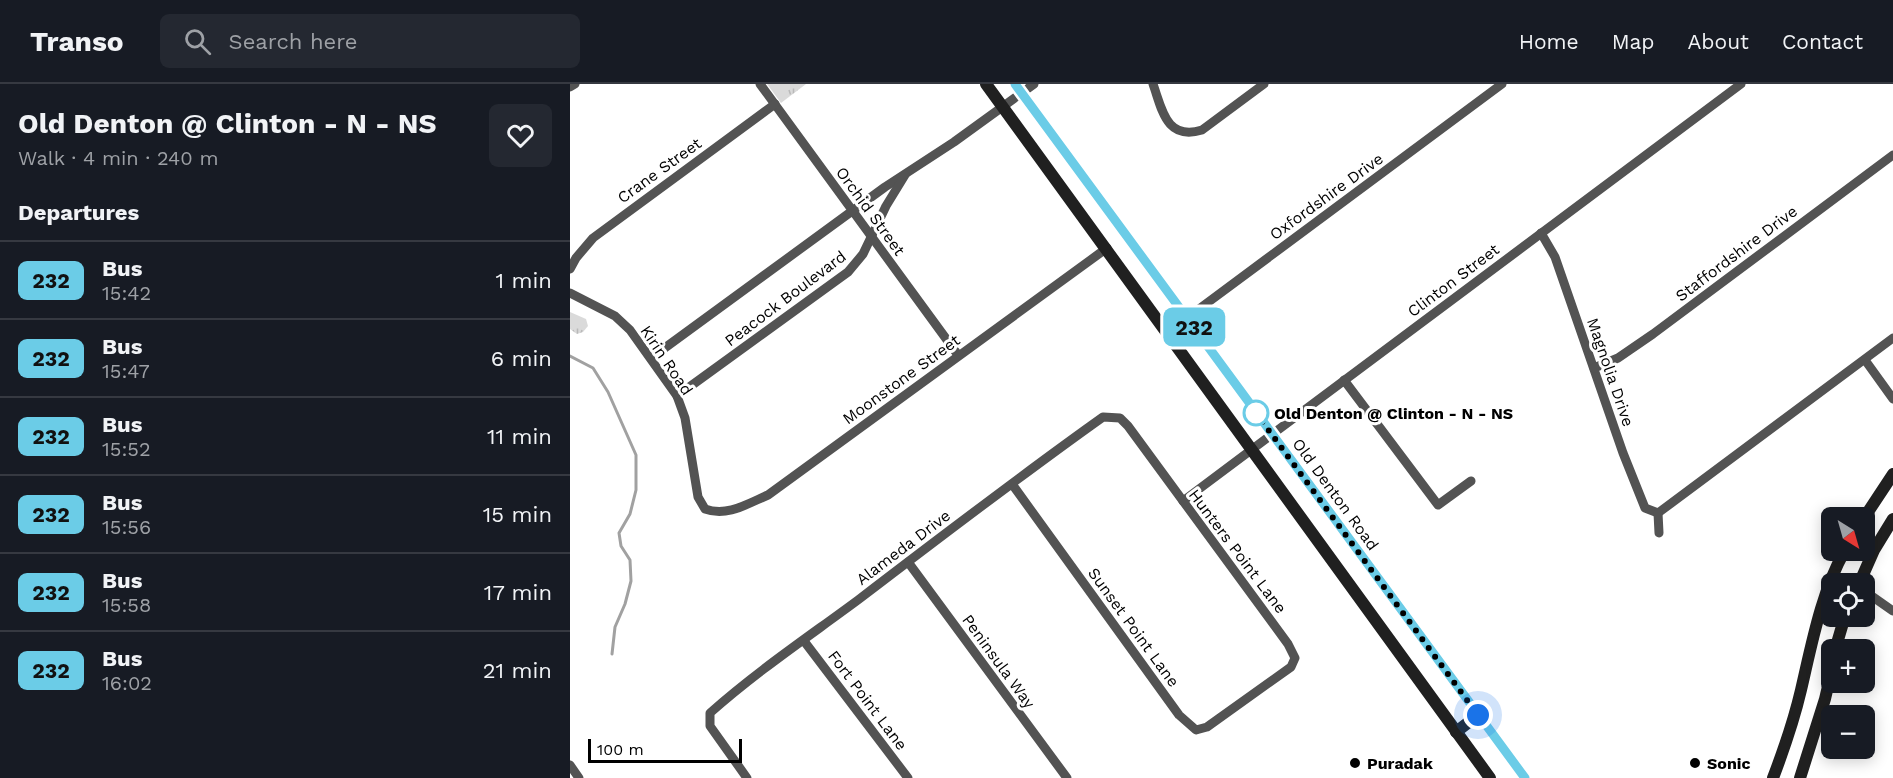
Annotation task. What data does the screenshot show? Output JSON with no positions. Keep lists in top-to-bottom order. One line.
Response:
{"streets":{"main road":["Old Denton Road"],"street":["Crane Street","Oxfordshire Drive","Orchid Street","Staffordshire Drive","Clinton Street","Peacock Boulevard","Kirin Road","Magnolia Drive","Moonstone Street","Alameda Drive","Hunters Point Lane","Sunset Point Lane","Peninsula Way","Fort Point Lane"]},"crossings":[["Crane Street","Orchid Street"],["Oxfordshire Drive","Old Denton Road"],["Orchid Street","Peacock Boulevard"],["Orchid Street","Moonstone Street"],["Staffordshire Drive","Magnolia Drive"],["Clinton Street","Magnolia Drive"],["Clinton Street","Old Denton Road"],["Clinton Street","Hunters Point Lane"],["Peacock Boulevard","Kirin Road"],["Peacock Boulevard","Old Denton Road"],["Kirin Road","Moonstone Street"],["Alameda Drive","Hunters Point Lane"],["Alameda Drive","Sunset Point Lane"],["Alameda Drive","Peninsula Way"],["Alameda Drive","Fort Point Lane"],["Hunters Point Lane","Sunset Point Lane"]],"places":["Old Denton @ Clinton - N - NS","Puradak","Sonic"],"lines":["bus line 232"],"scale_bar":"100 m","north":"bottom right","page":{"header":"Transo","search":"Search here","nav":["Home","Map","About","Contact"],"heading":[["Old Denton @ Clinton - N - NS","Walk · 4 min · 240 m"],"Departures"],"on_map":"232","list":[{"mark":"232","name":"Bus","note":"15:42","value":"1 min"},{"mark":"232","name":"Bus","note":"15:47","value":"6 min"},{"mark":"232","name":"Bus","note":"15:52","value":"11 min"},{"mark":"232","name":"Bus","note":"15:56","value":"15 min"},{"mark":"232","name":"Bus","note":"15:58","value":"17 min"},{"mark":"232","name":"Bus","note":"16:02","value":"21 min"}],"map_buttons":["+","−"],"scale":"100 m"}}
